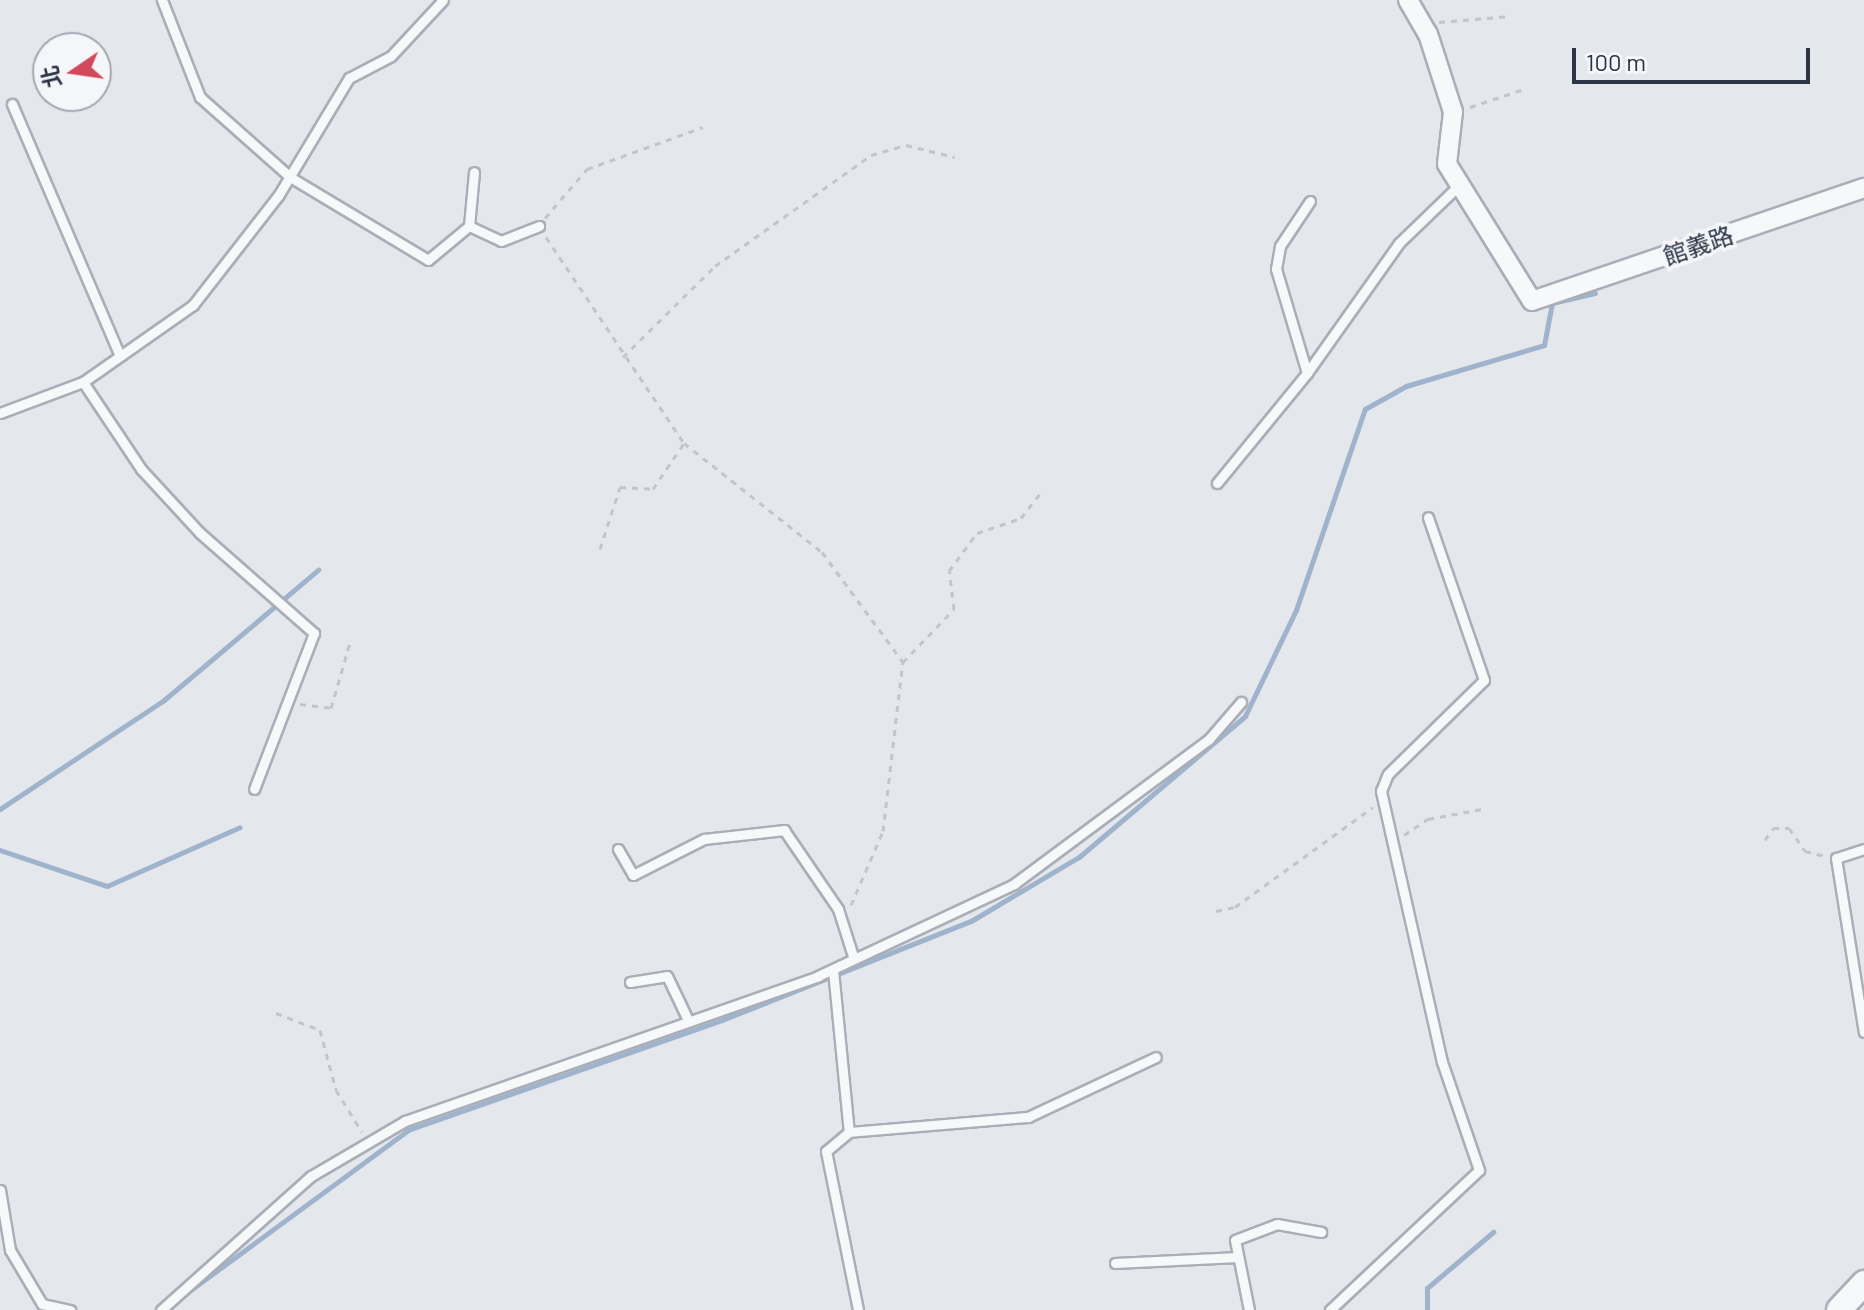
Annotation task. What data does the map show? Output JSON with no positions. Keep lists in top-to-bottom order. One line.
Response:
{"streets":{"street":["館義路"]},"scale_bar":"100 m","north":"left"}
